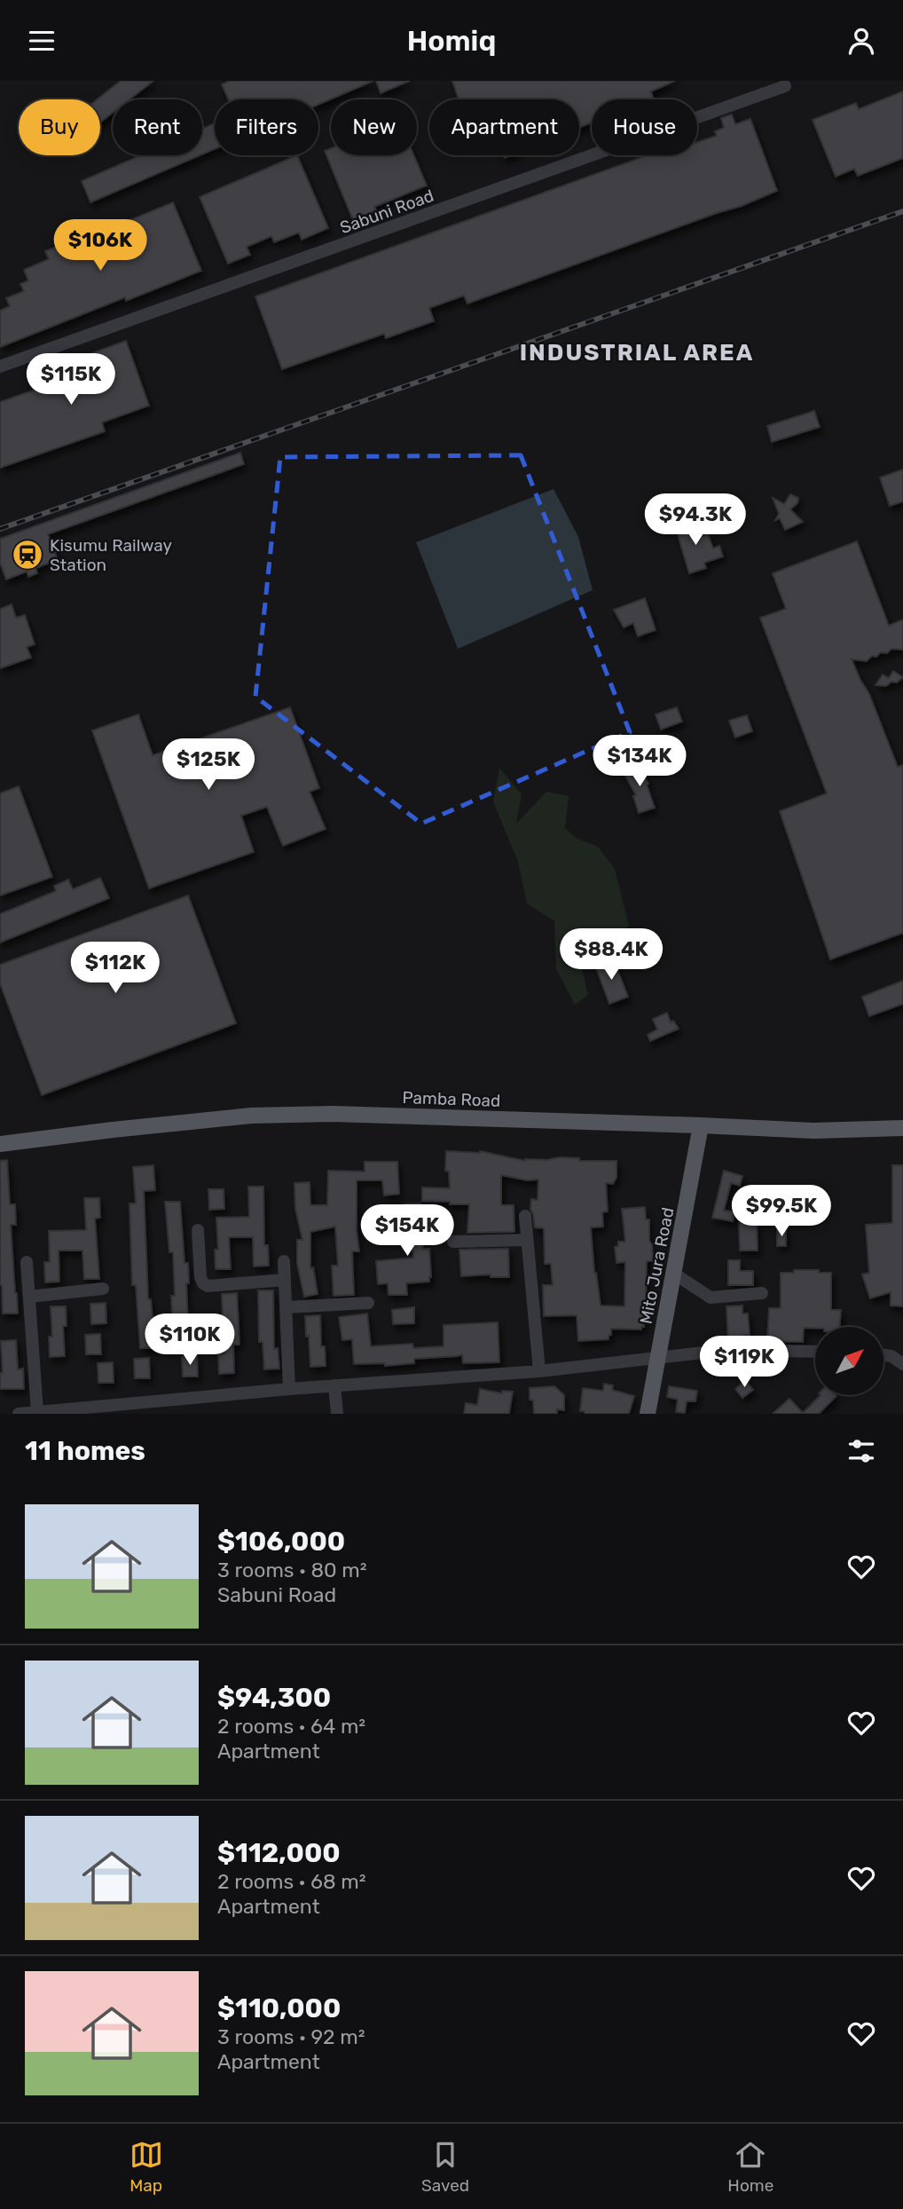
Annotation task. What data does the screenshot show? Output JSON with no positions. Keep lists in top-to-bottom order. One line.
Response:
{"streets":{"main road":["Pamba Road","Mito Jura Road"],"street":["Sabuni Road"]},"crossings":[["Pamba Road","Mito Jura Road"]],"districts":["INDUSTRIAL AREA"],"places":{"station":["Kisumu Railway Station"]},"north":"top right","page":{"header":"Homiq","chip":["Buy","Rent","Filters","New","Apartment","House"],"price":["$106K","$115K","$94.3K","$134K","$125K","$88.4K","$112K","$99.5K","$154K","$110K","$119K"],"heading":"11 homes","list":[{"name":"$106,000","note":"3 rooms · 80 m² · Sabuni Road"},{"name":"$94,300","note":"2 rooms · 64 m² · Apartment"},{"name":"$112,000","note":"2 rooms · 68 m² · Apartment"},{"name":"$110,000","note":"3 rooms · 92 m² · Apartment"}],"tabs":["Map","Saved","Home"]}}
